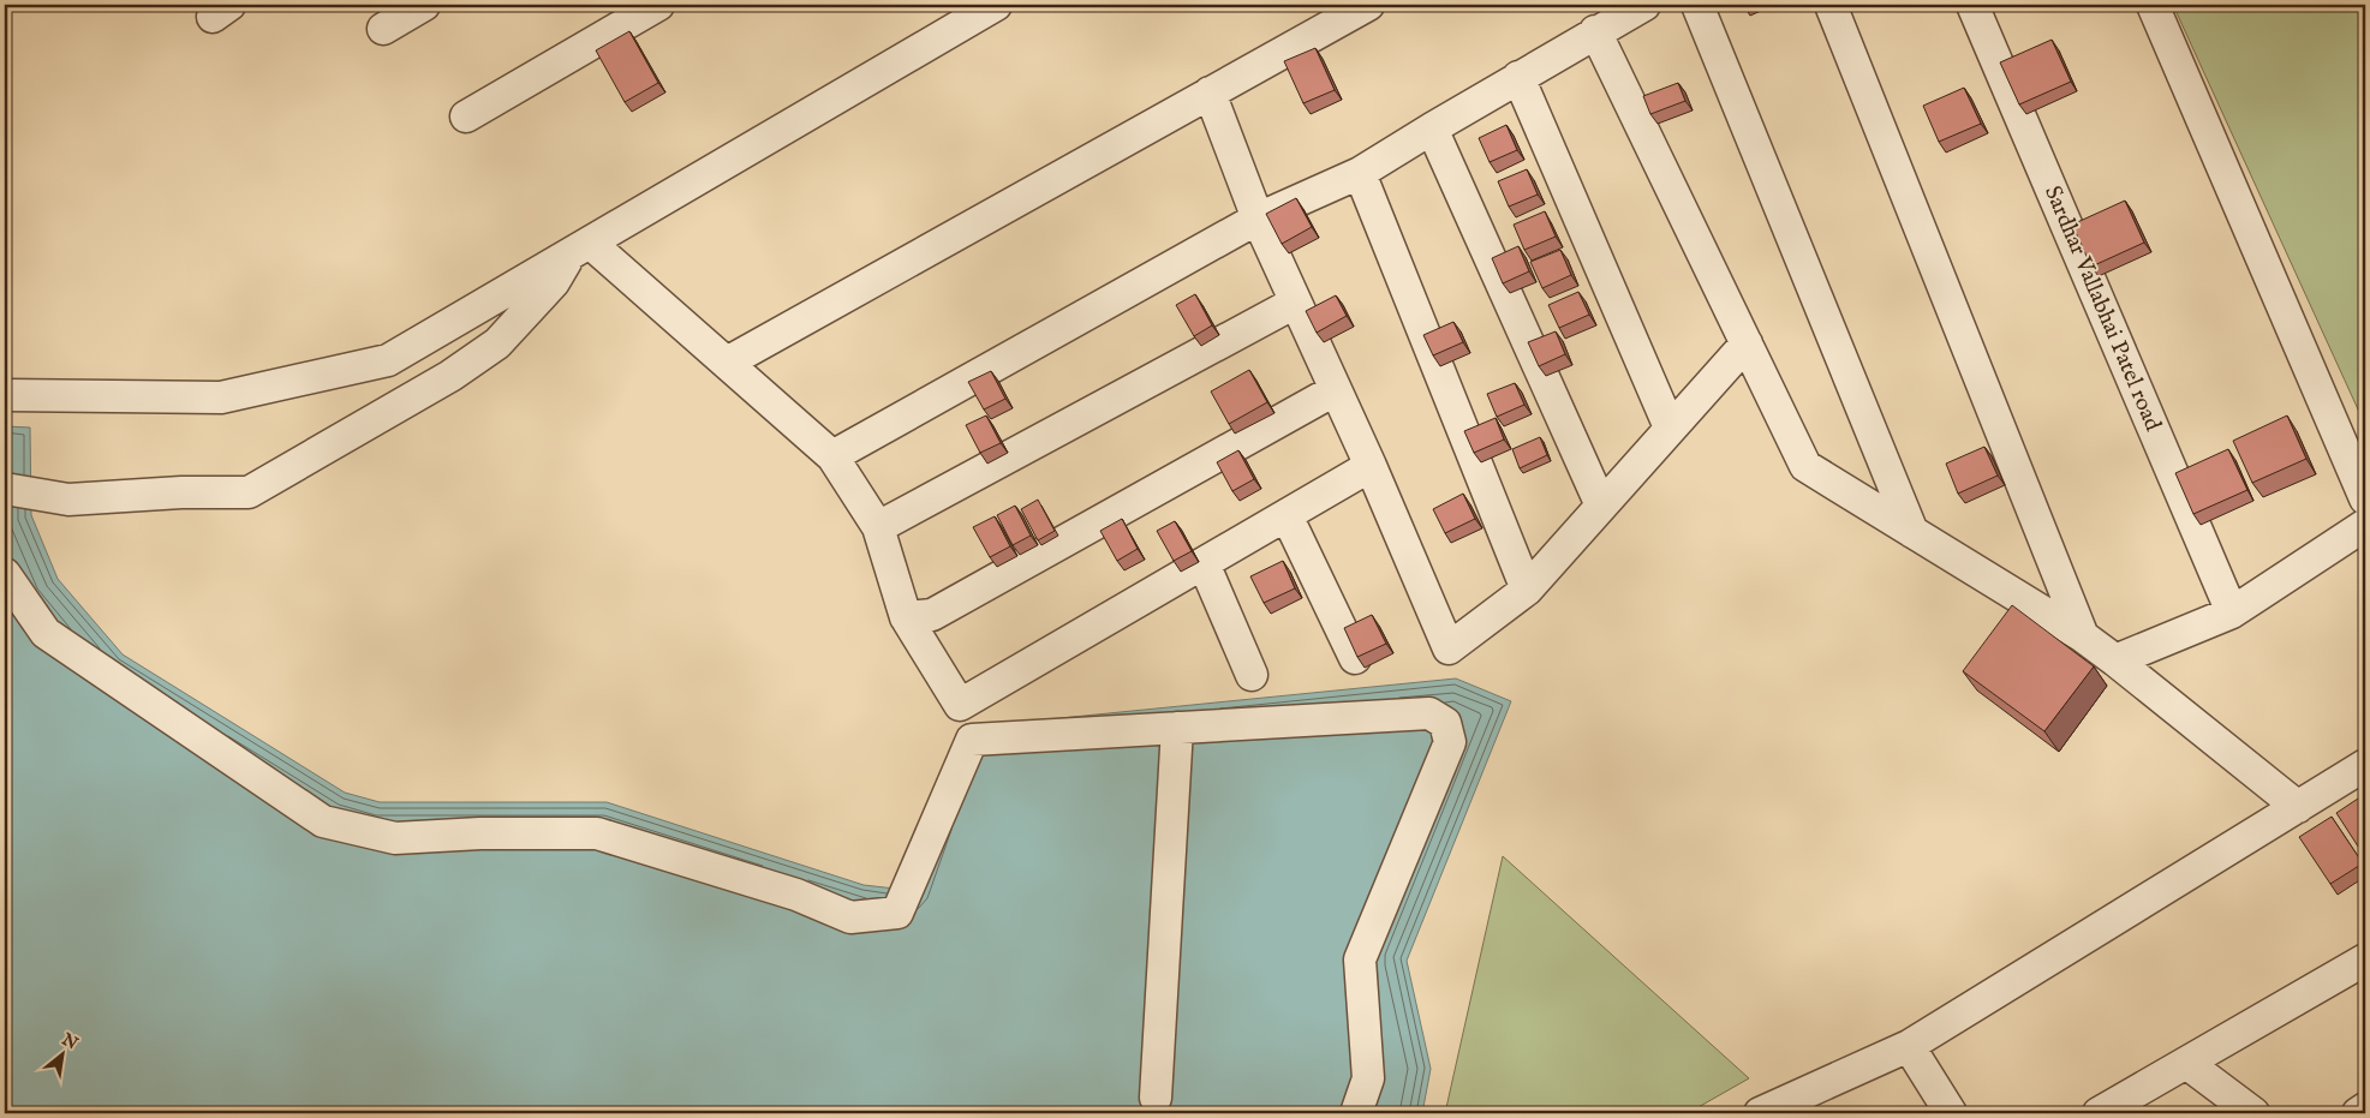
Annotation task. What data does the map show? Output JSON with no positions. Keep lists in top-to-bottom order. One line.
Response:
{"streets":{"street":["Sardhar Vallabhai Patel road"]},"north":"top right"}
